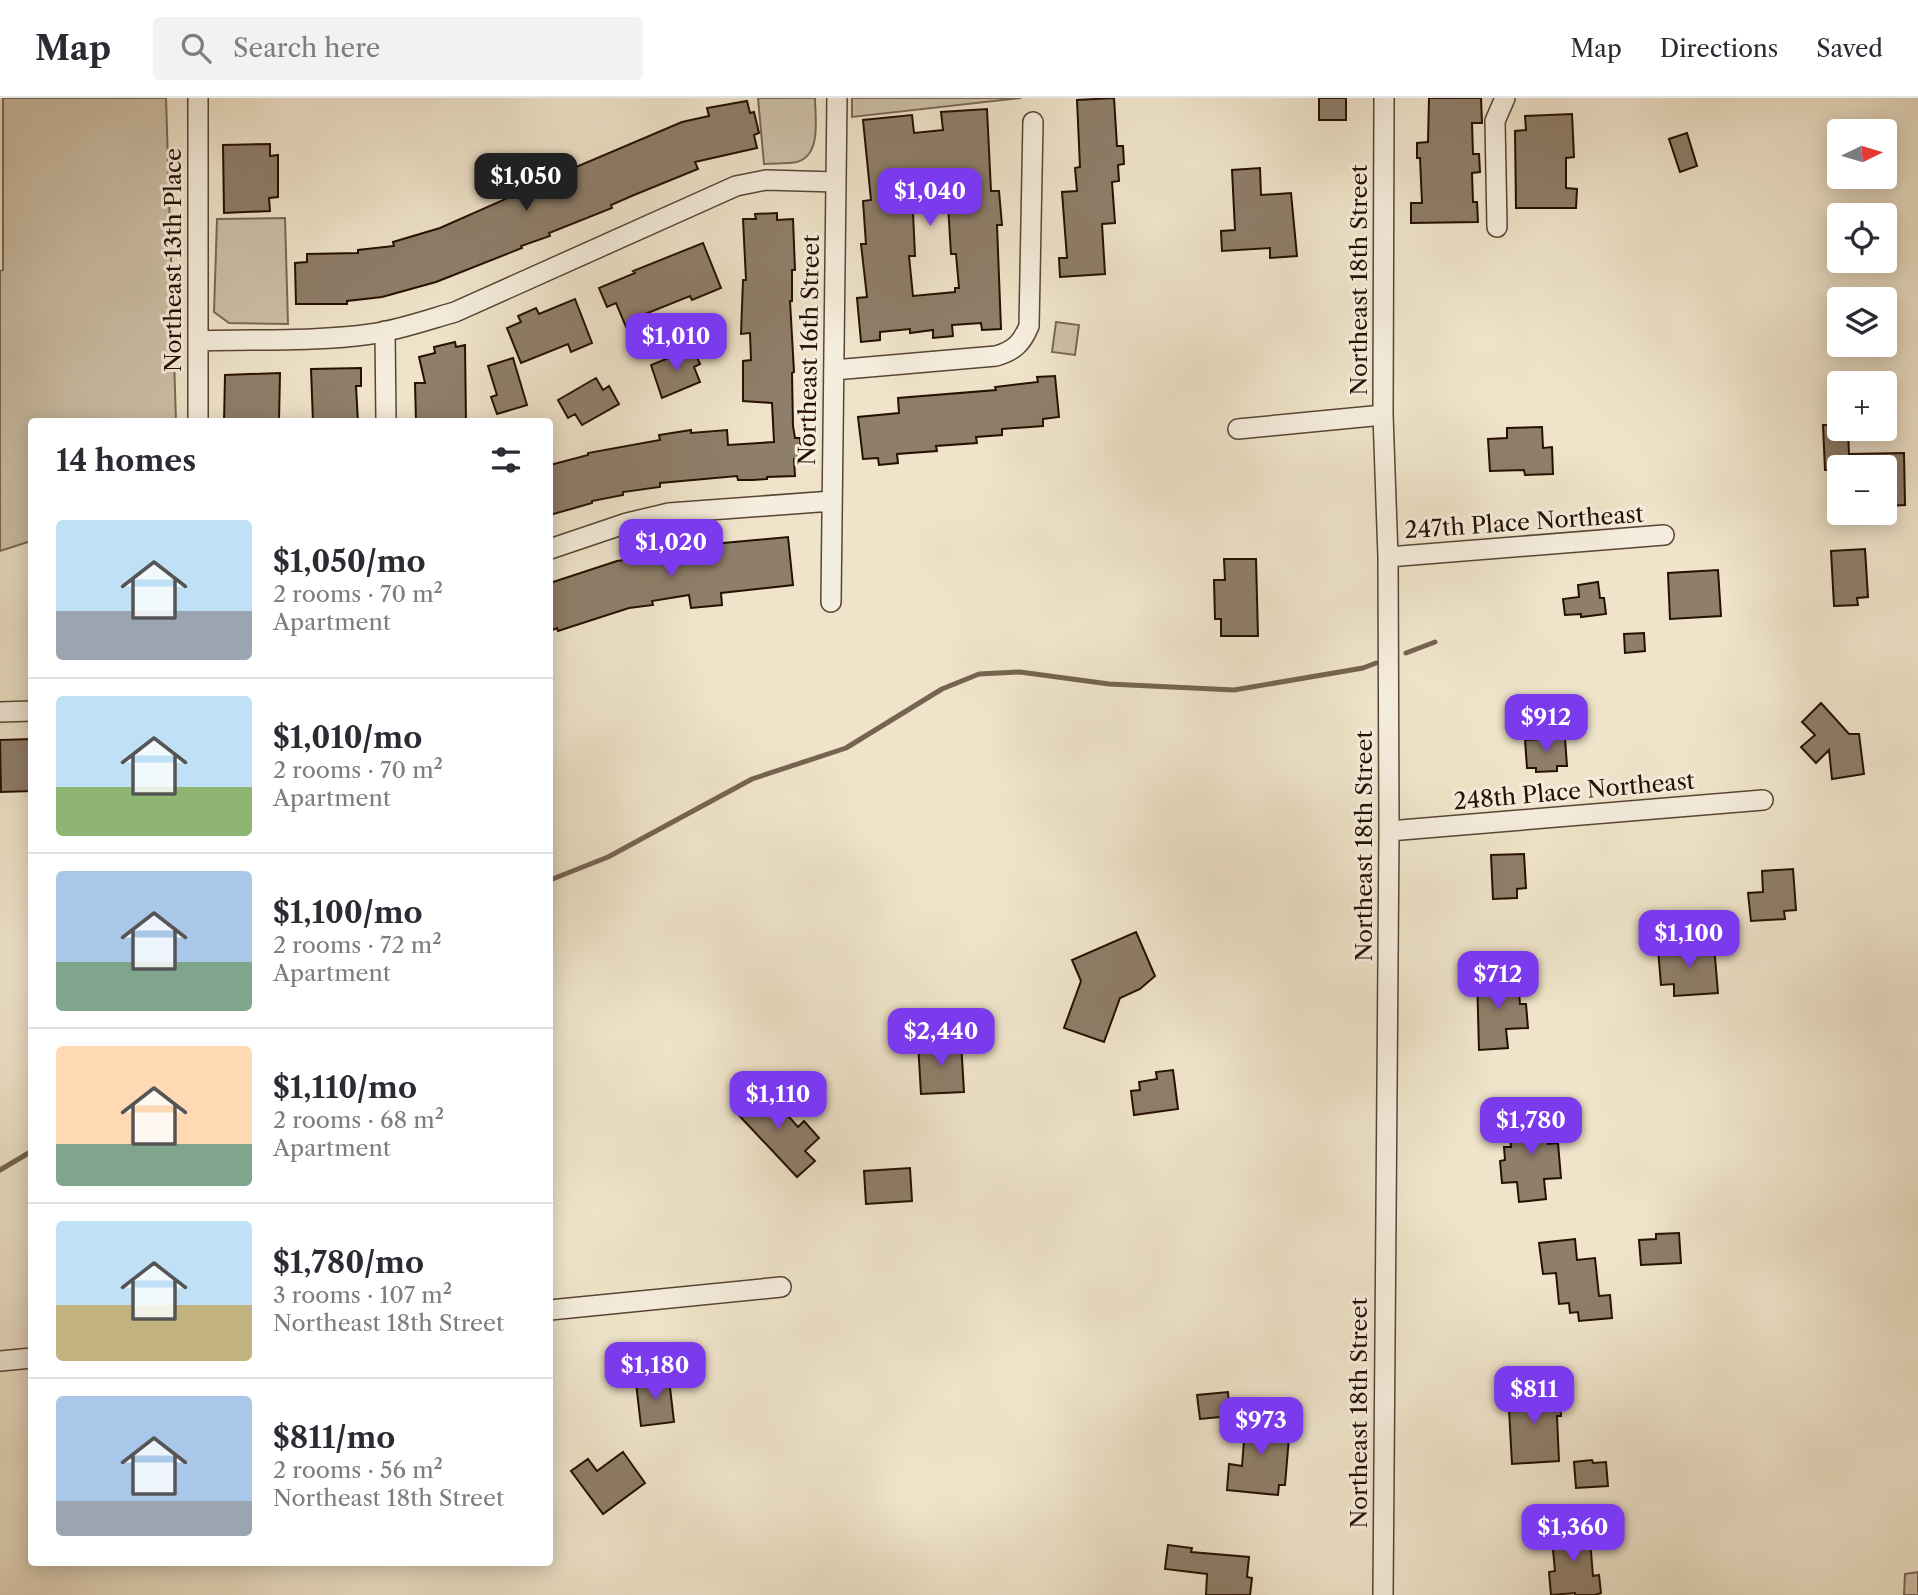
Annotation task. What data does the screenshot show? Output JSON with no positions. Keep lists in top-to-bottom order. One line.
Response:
{"streets":{"street":["Northeast 13th Place","Northeast 18th Street","Northeast 16th Street","247th Place Northeast","248th Place Northeast"]},"crossings":[["Northeast 18th Street","247th Place Northeast"],["Northeast 18th Street","248th Place Northeast"]],"north":"right","page":{"header":"Map","search":"Search here","nav":["Map","Directions","Saved"],"map_buttons":["+","−"],"price":["$1,050","$1,040","$1,010","$1,020","$912","$1,100","$712","$2,440","$1,110","$1,780","$1,180","$811","$973","$1,360"],"heading":"14 homes","list":[{"name":"$1,050/mo","note":"2 rooms · 70 m² · Apartment"},{"name":"$1,010/mo","note":"2 rooms · 70 m² · Apartment"},{"name":"$1,100/mo","note":"2 rooms · 72 m² · Apartment"},{"name":"$1,110/mo","note":"2 rooms · 68 m² · Apartment"},{"name":"$1,780/mo","note":"3 rooms · 107 m² · Northeast 18th Street"},{"name":"$811/mo","note":"2 rooms · 56 m² · Northeast 18th Street"}]}}
